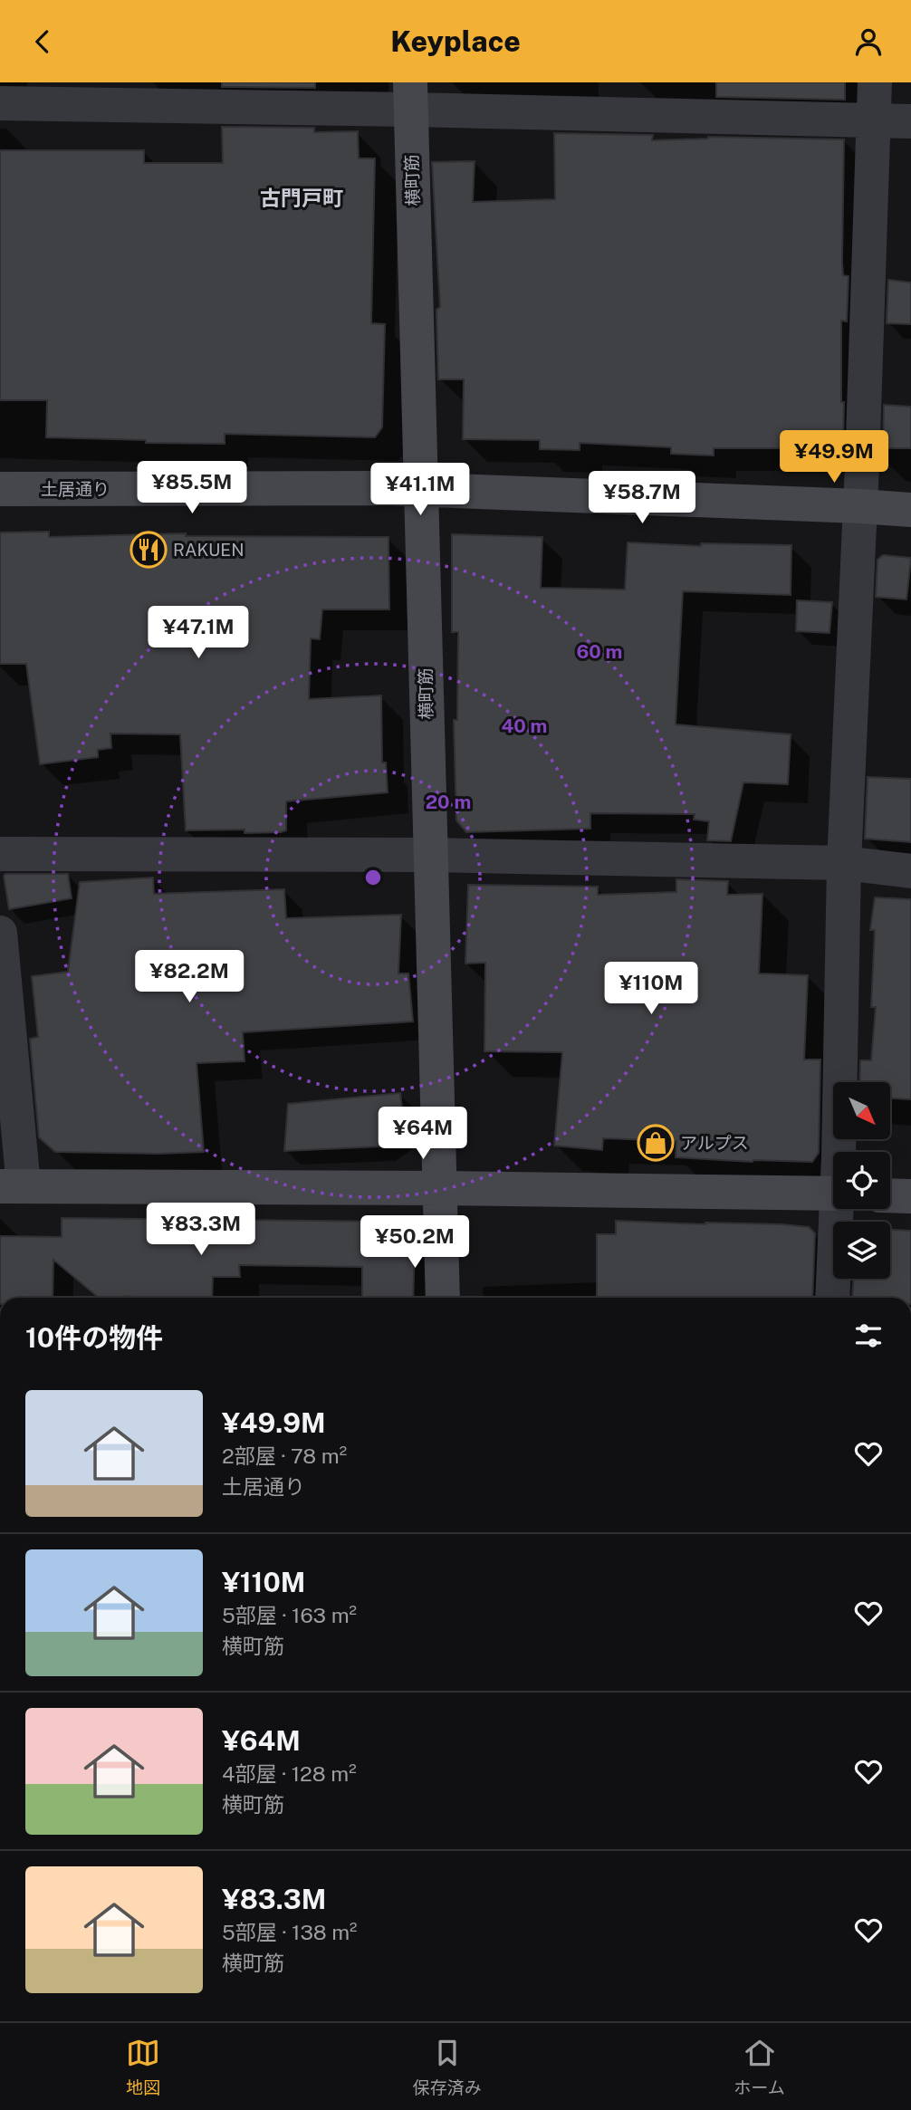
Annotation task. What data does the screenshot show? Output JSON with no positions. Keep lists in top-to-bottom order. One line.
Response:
{"streets":{"street":["横町筋","土居通り"]},"crossings":[["横町筋","土居通り"]],"districts":["古門戸町"],"places":{"restaurant":["RAKUEN"],"shop":["アルプス"]},"north":"bottom right","page":{"header":"Keyplace","price":["¥49.9M","¥85.5M","¥41.1M","¥58.7M","¥47.1M","¥82.2M","¥110M","¥64M","¥83.3M","¥50.2M"],"heading":"10件の物件","list":[{"name":"¥49.9M","note":"2部屋 · 78 m² · 土居通り"},{"name":"¥110M","note":"5部屋 · 163 m² · 横町筋"},{"name":"¥64M","note":"4部屋 · 128 m² · 横町筋"},{"name":"¥83.3M","note":"5部屋 · 138 m² · 横町筋"}],"tabs":["地図","保存済み","ホーム"]},"rings":["60 m","40 m","20 m"]}
